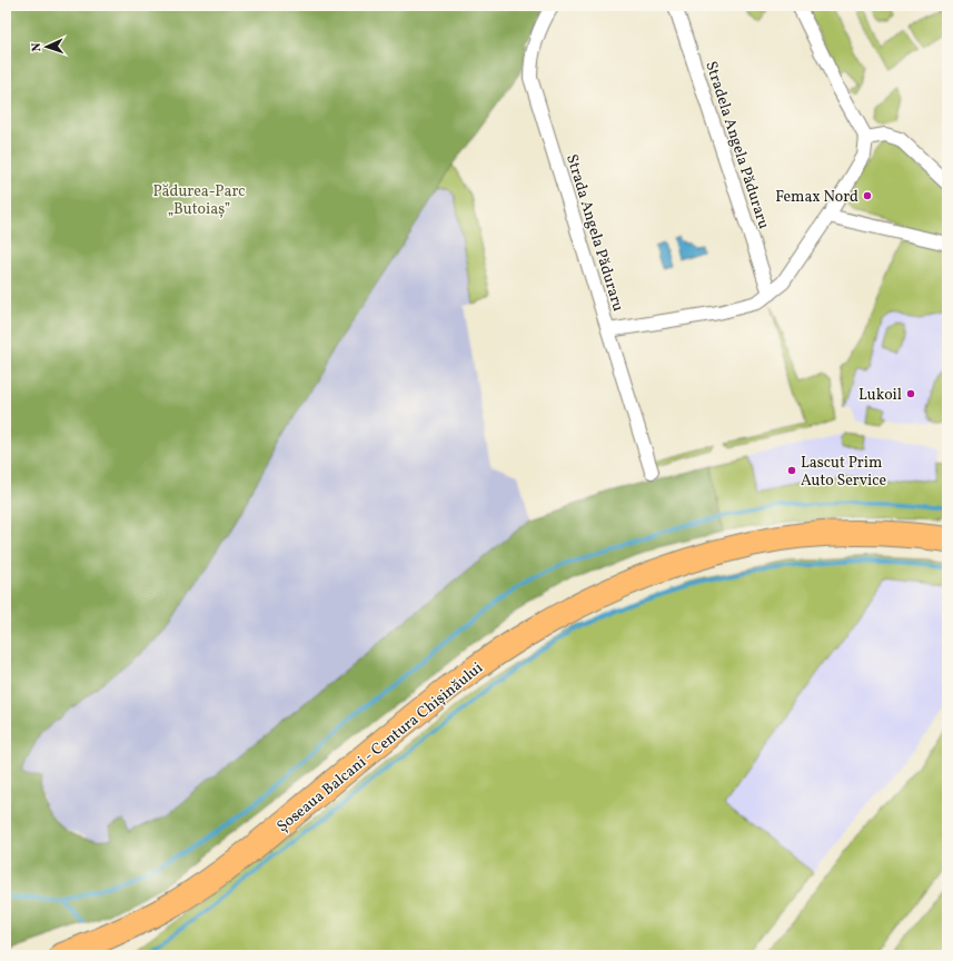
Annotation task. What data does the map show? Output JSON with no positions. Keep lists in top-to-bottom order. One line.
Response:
{"streets":{"highway":["Șoseaua Balcani - Centura Chișinăului"],"street":["Stradela Angela Păduraru","Strada Angela Păduraru"]},"parks":["Pădurea-Parc „Butoiaș”"],"places":["Femax Nord","Lukoil","Lascut Prim Auto Service"],"north":"left"}
